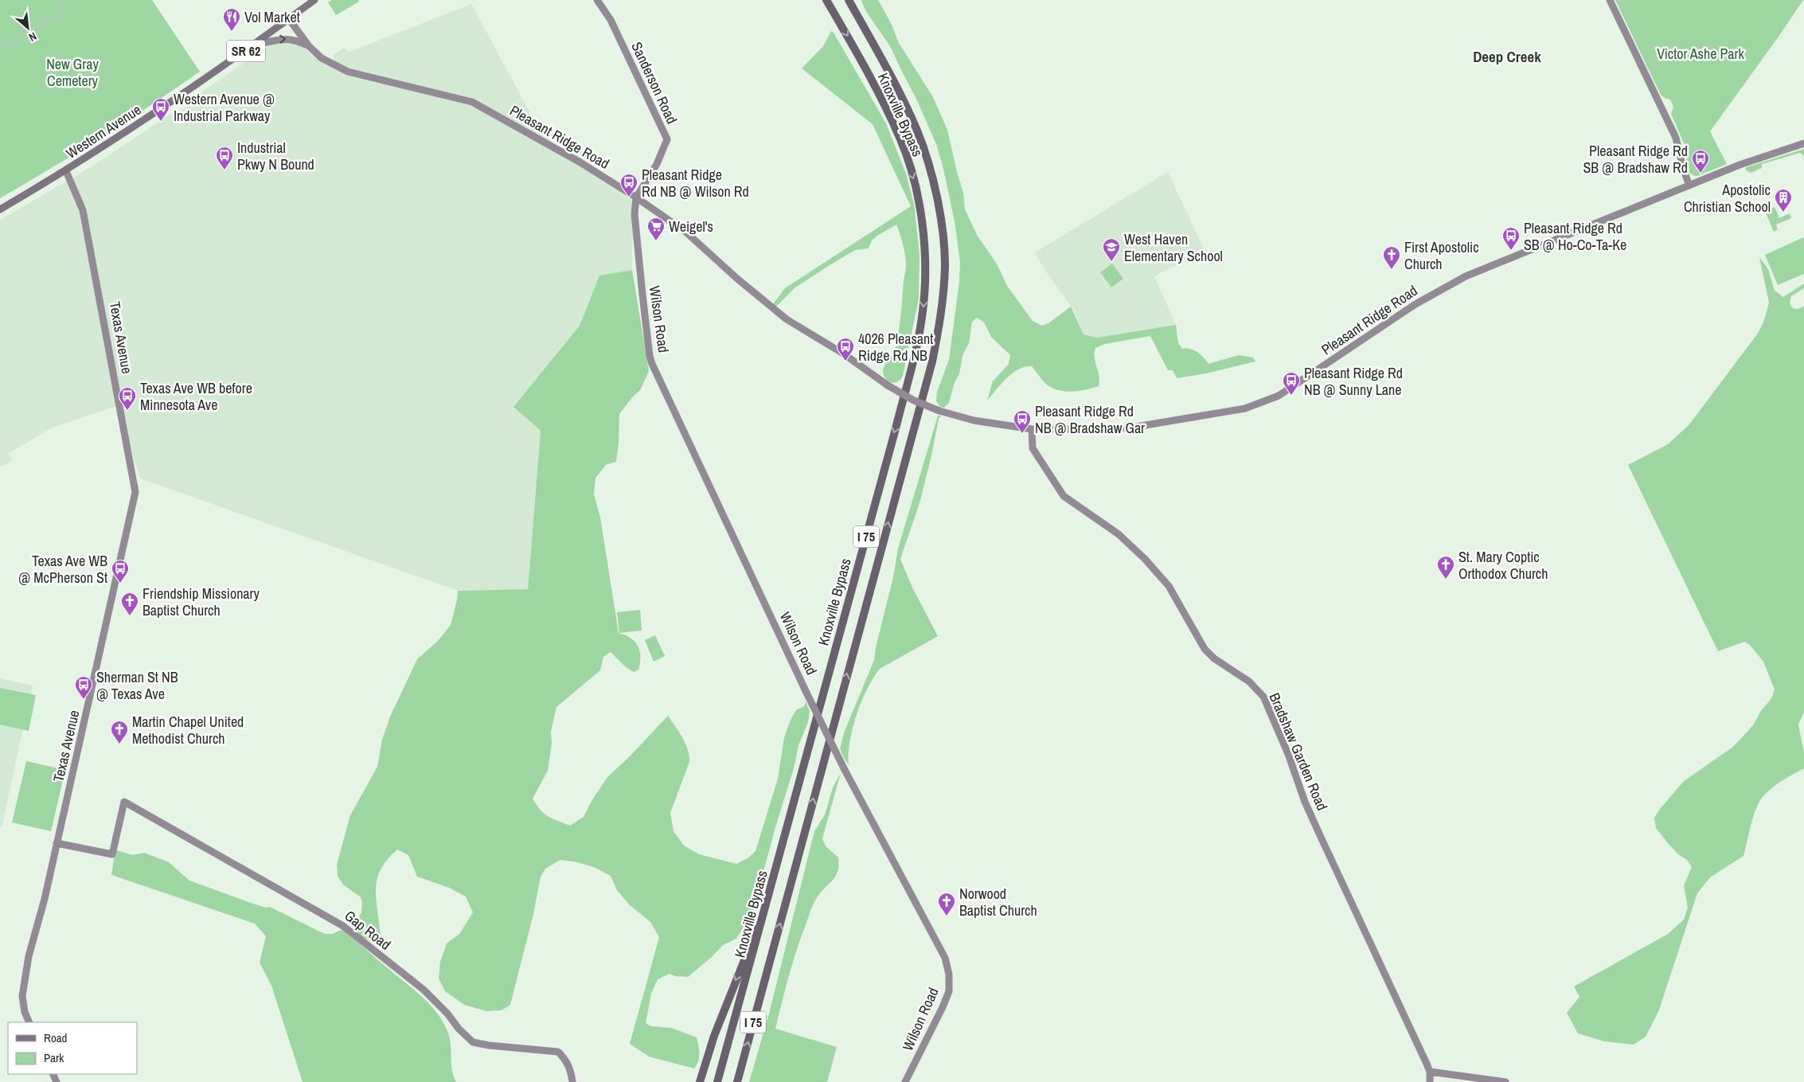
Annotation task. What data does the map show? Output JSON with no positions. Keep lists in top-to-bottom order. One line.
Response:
{"streets":{"highway":["Knoxville Bypass","I 75"],"main road":["SR 62","Western Avenue"],"street":["Sanderson Road","Pleasant Ridge Road","Wilson Road","Texas Avenue","Bradshaw Garden Road","Gap Road"]},"crossings":[["Sanderson Road","Pleasant Ridge Road"],["Sanderson Road","Wilson Road"],["Western Avenue","Pleasant Ridge Road"],["Western Avenue","Texas Avenue"],["Pleasant Ridge Road","Wilson Road"],["Pleasant Ridge Road","Bradshaw Garden Road"],["Texas Avenue","Gap Road"]],"districts":["Deep Creek"],"parks":["Victor Ashe Park","New Gray Cemetery"],"places":{"restaurant":["Vol Market"],"bus stop":["Western Avenue @ Industrial Parkway","Industrial Pkwy N Bound","Pleasant Ridge Rd SB @ Bradshaw Rd","Pleasant Ridge Rd NB @ Wilson Rd","Pleasant Ridge Rd SB @ Ho-Co-Ta-Ke","4026 Pleasant Ridge Rd NB","Pleasant Ridge Rd NB @ Sunny Lane","Texas Ave WB before Minnesota Ave","Pleasant Ridge Rd NB @ Bradshaw Gar","Texas Ave WB @ McPherson St","Sherman St NB @ Texas Ave"],"building":["Apostolic Christian School"],"supermarket":["Weigel's"],"school or university":["West Haven Elementary School"],"church":["First Apostolic Church","St. Mary Coptic Orthodox Church","Friendship Missionary Baptist Church","Martin Chapel United Methodist Church","Norwood Baptist Church"]},"legend":["Road","Park"],"north":"bottom right"}
